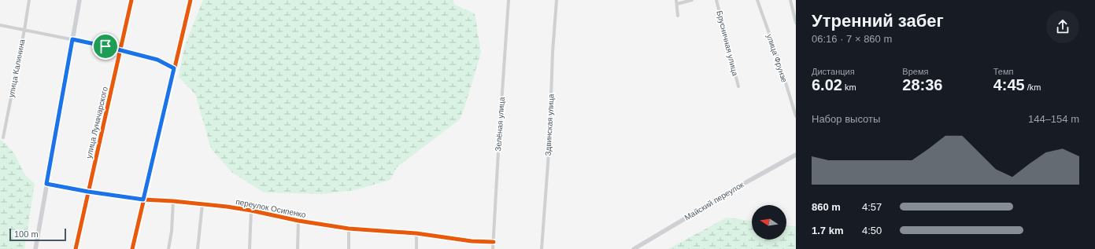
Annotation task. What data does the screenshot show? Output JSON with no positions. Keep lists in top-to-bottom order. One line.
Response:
{"streets":{"main road":["Майский переулок"],"street":["Брусничная улица","улица Фрунзе","улица Калинина","улица Луначарского","Зелёная улица","Здвинская улица","переулок Осипенко"]},"crossings":[["улица Луначарского","переулок Осипенко"],["Зелёная улица","переулок Осипенко"]],"scale_bar":"100 m","north":"left","page":{"heading":["Утренний забег","06:16 · 7 × 860 m"],"stats":[["Дистанция","6.02 km"],["Время","28:36"],["Темп","4:45 /km"]],"chart":["Набор высоты","144–154 m"],"list":[{"name":"860 m","note":"4:57"},{"name":"1.7 km","note":"4:50"}],"scale":"100 m"}}
